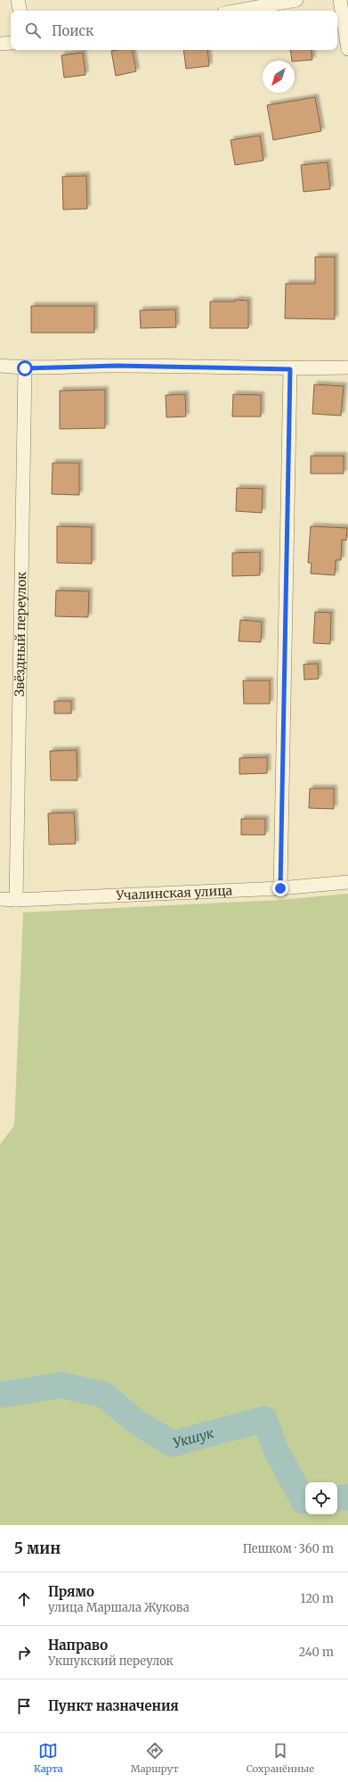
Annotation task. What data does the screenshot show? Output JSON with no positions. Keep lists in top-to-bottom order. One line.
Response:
{"streets":{"street":["Звёздный переулок","Учалинская улица"]},"crossings":[["Звёздный переулок","Учалинская улица"]],"water":["Укшук"],"north":"bottom left","page":{"search":"Поиск","heading":["5 мин","Пешком · 360 m"],"list":[["Прямо","улица Маршала Жукова","120 m"],["Направо","Укшукский переулок","240 m"],"Пункт назначения"],"nav":["Карта","Маршрут","Сохранённые"]}}
